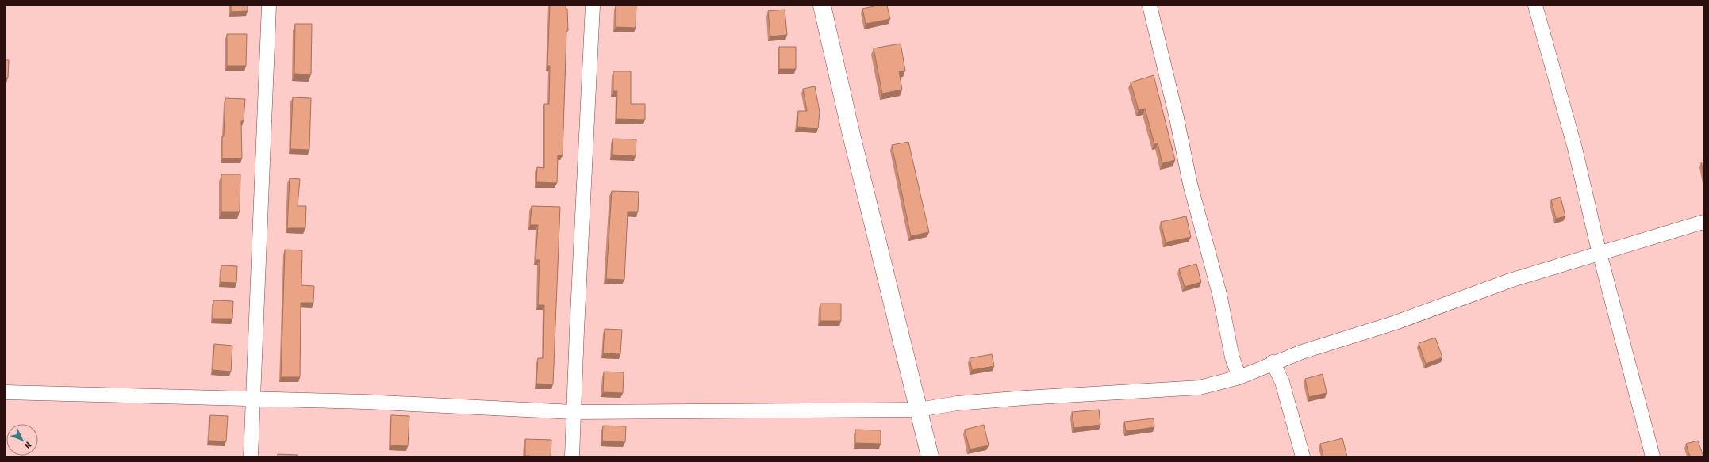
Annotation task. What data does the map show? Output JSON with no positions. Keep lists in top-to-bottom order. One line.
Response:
{"north":"bottom right"}
